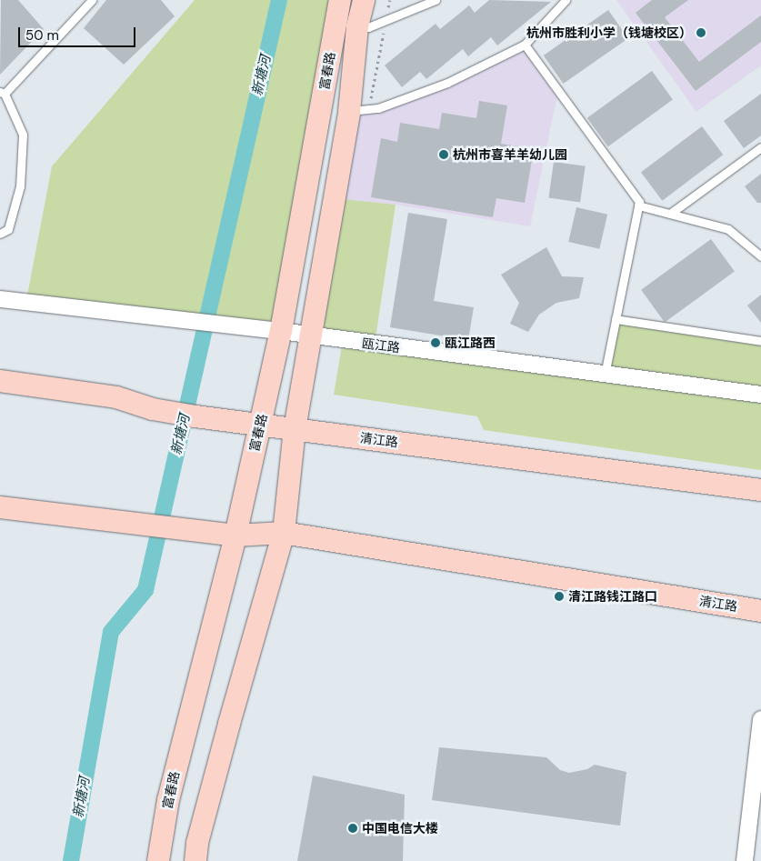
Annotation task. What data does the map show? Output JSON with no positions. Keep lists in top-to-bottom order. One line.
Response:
{"streets":{"main road":["富春路","清江路"],"street":["瓯江路"]},"crossings":[["富春路","瓯江路"],["富春路","清江路"]],"water":["新塘河"],"places":["杭州市胜利小学（钱塘校区）","杭州市喜羊羊幼儿园","瓯江路西","清江路钱江路口","中国电信大楼"],"scale_bar":"50 m"}
